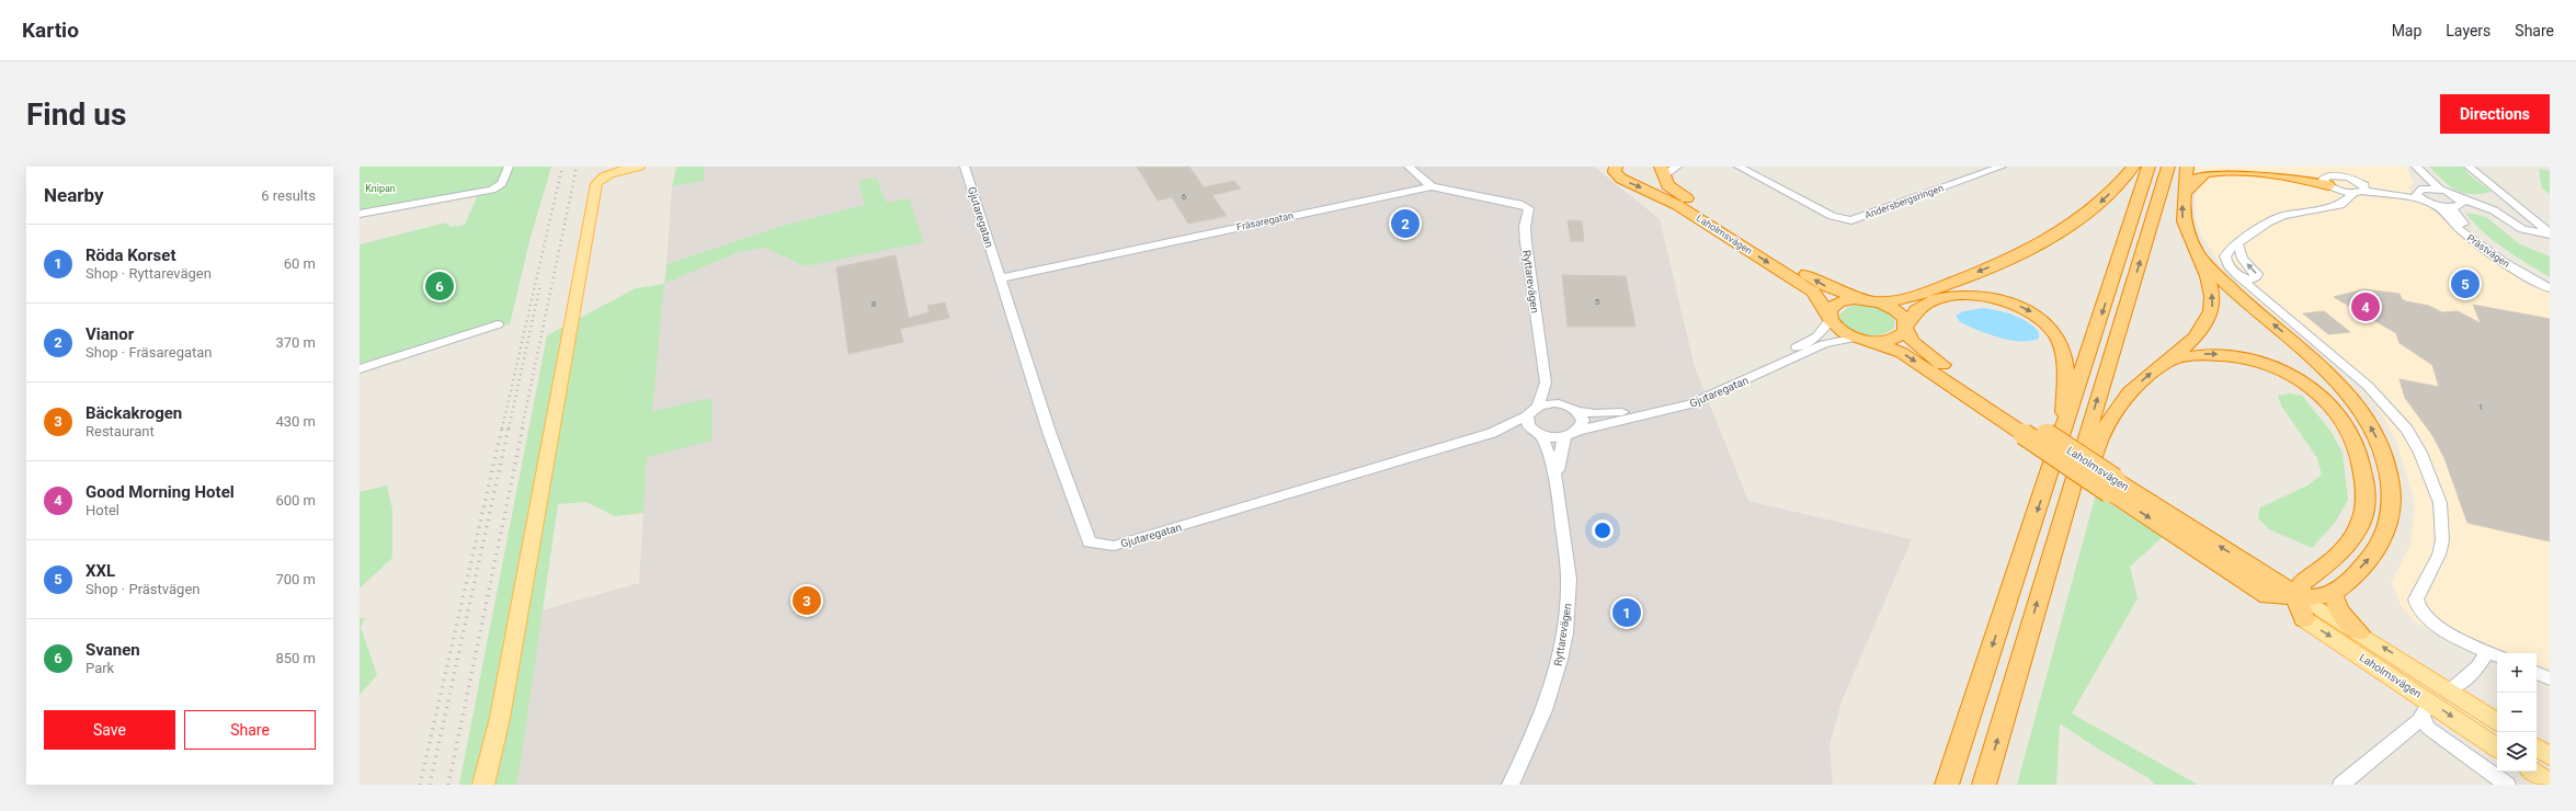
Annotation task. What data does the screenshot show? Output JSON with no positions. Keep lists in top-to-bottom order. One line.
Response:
{"streets":{"highway":["Laholmsvägen"],"street":["Andersbergsringen","Gjutaregatan","Fräsaregatan","Prästvägen","Ryttarevägen"]},"crossings":[["Gjutaregatan","Fräsaregatan"],["Gjutaregatan","Laholmsvägen"],["Gjutaregatan","Ryttarevägen"],["Fräsaregatan","Ryttarevägen"]],"parks":["Knipan"],"house_numbers":["6","5","8","1"],"page":{"header":"Kartio","nav":["Map","Layers","Share"],"buttons":["Directions",["Save","Share"]],"title":"Find us","heading":["Nearby","6 results"],"pins":["2","5","6","4","3","1"],"list":[{"mark":"1","name":"Röda Korset","note":"Shop · Ryttarevägen","value":"60 m"},{"mark":"2","name":"Vianor","note":"Shop · Fräsaregatan","value":"370 m"},{"mark":"3","name":"Bäckakrogen","note":"Restaurant","value":"430 m"},{"mark":"4","name":"Good Morning Hotel","note":"Hotel","value":"600 m"},{"mark":"5","name":"XXL","note":"Shop · Prästvägen","value":"700 m"},{"mark":"6","name":"Svanen","note":"Park","value":"850 m"}],"map_buttons":["+","−"]}}
